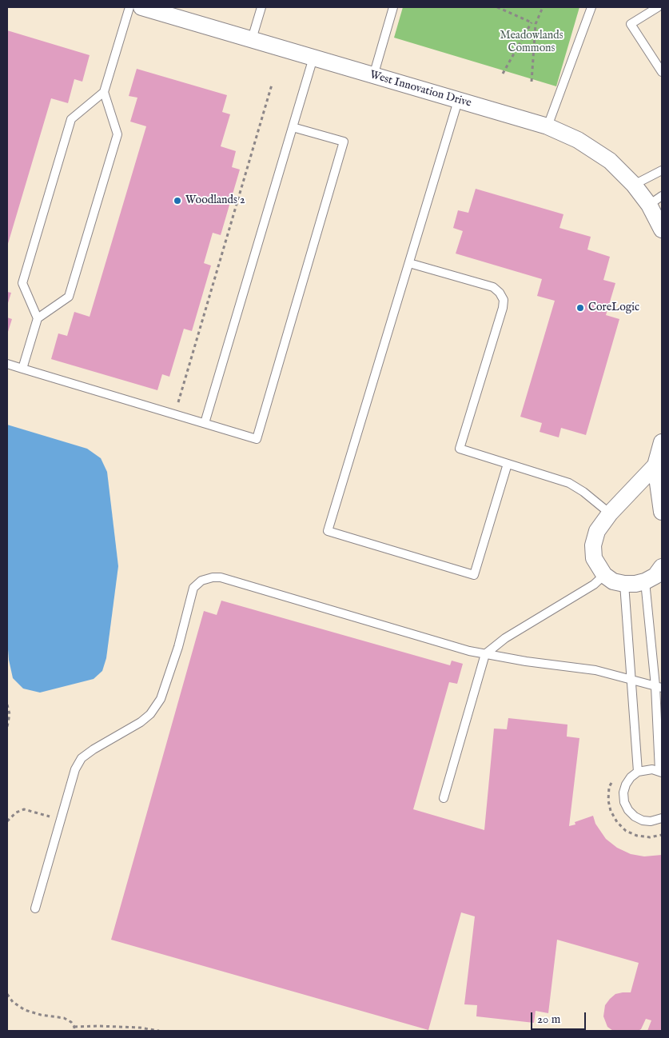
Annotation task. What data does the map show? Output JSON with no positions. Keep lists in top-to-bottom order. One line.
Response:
{"streets":{"street":["West Innovation Drive"]},"parks":["Meadowlands Commons"],"places":["Woodlands 2","CoreLogic"],"scale_bar":"20 m"}
